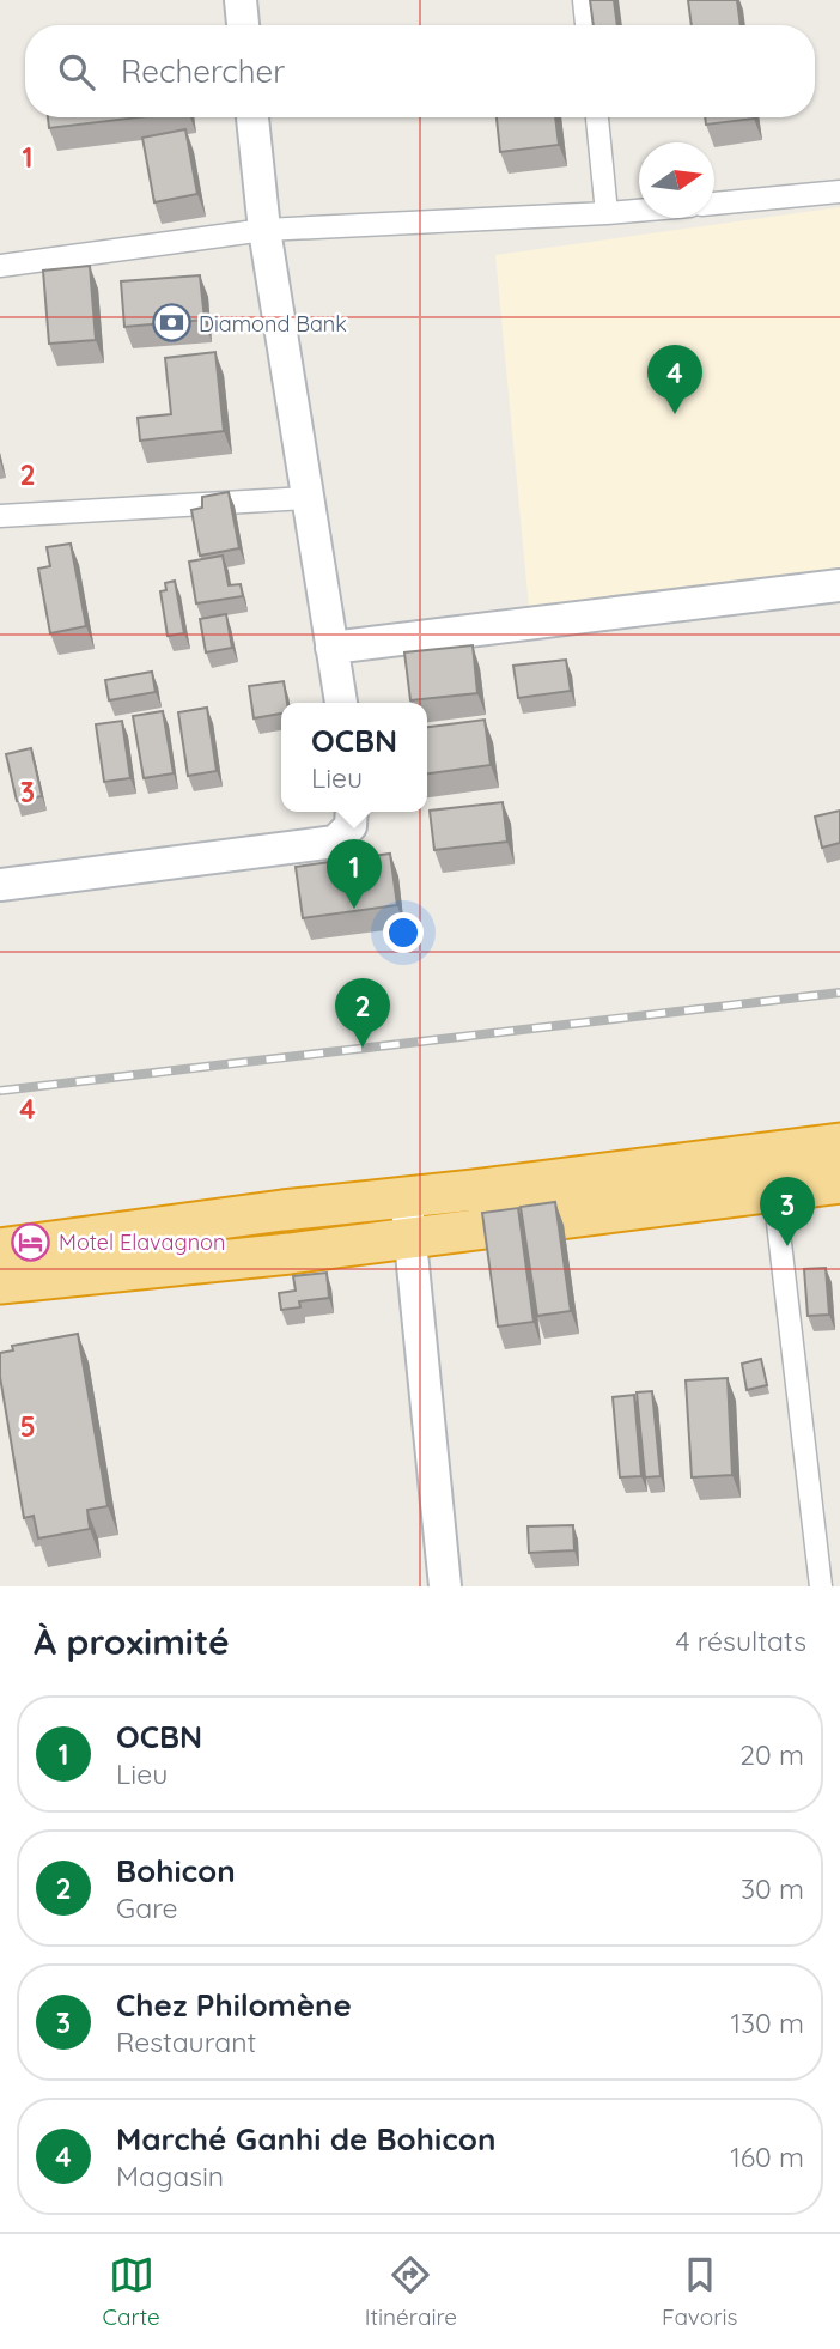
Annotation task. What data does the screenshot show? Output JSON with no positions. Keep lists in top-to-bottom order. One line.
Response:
{"places":{"bank":["Diamond Bank"],"hotel":["Motel Elavagnon"]},"north":"right","page":{"search":"Rechercher","pins":["4","1","2","3"],"popup":["OCBN","Lieu"],"heading":["À proximité","4 résultats"],"list":[{"mark":"1","name":"OCBN","note":"Lieu","value":"20 m"},{"mark":"2","name":"Bohicon","note":"Gare","value":"30 m"},{"mark":"3","name":"Chez Philomène","note":"Restaurant","value":"130 m"},{"mark":"4","name":"Marché Ganhi de Bohicon","note":"Magasin","value":"160 m"}],"nav":["Carte","Itinéraire","Favoris"]},"grid":{"rows":["1","2","3","4","5"]}}
